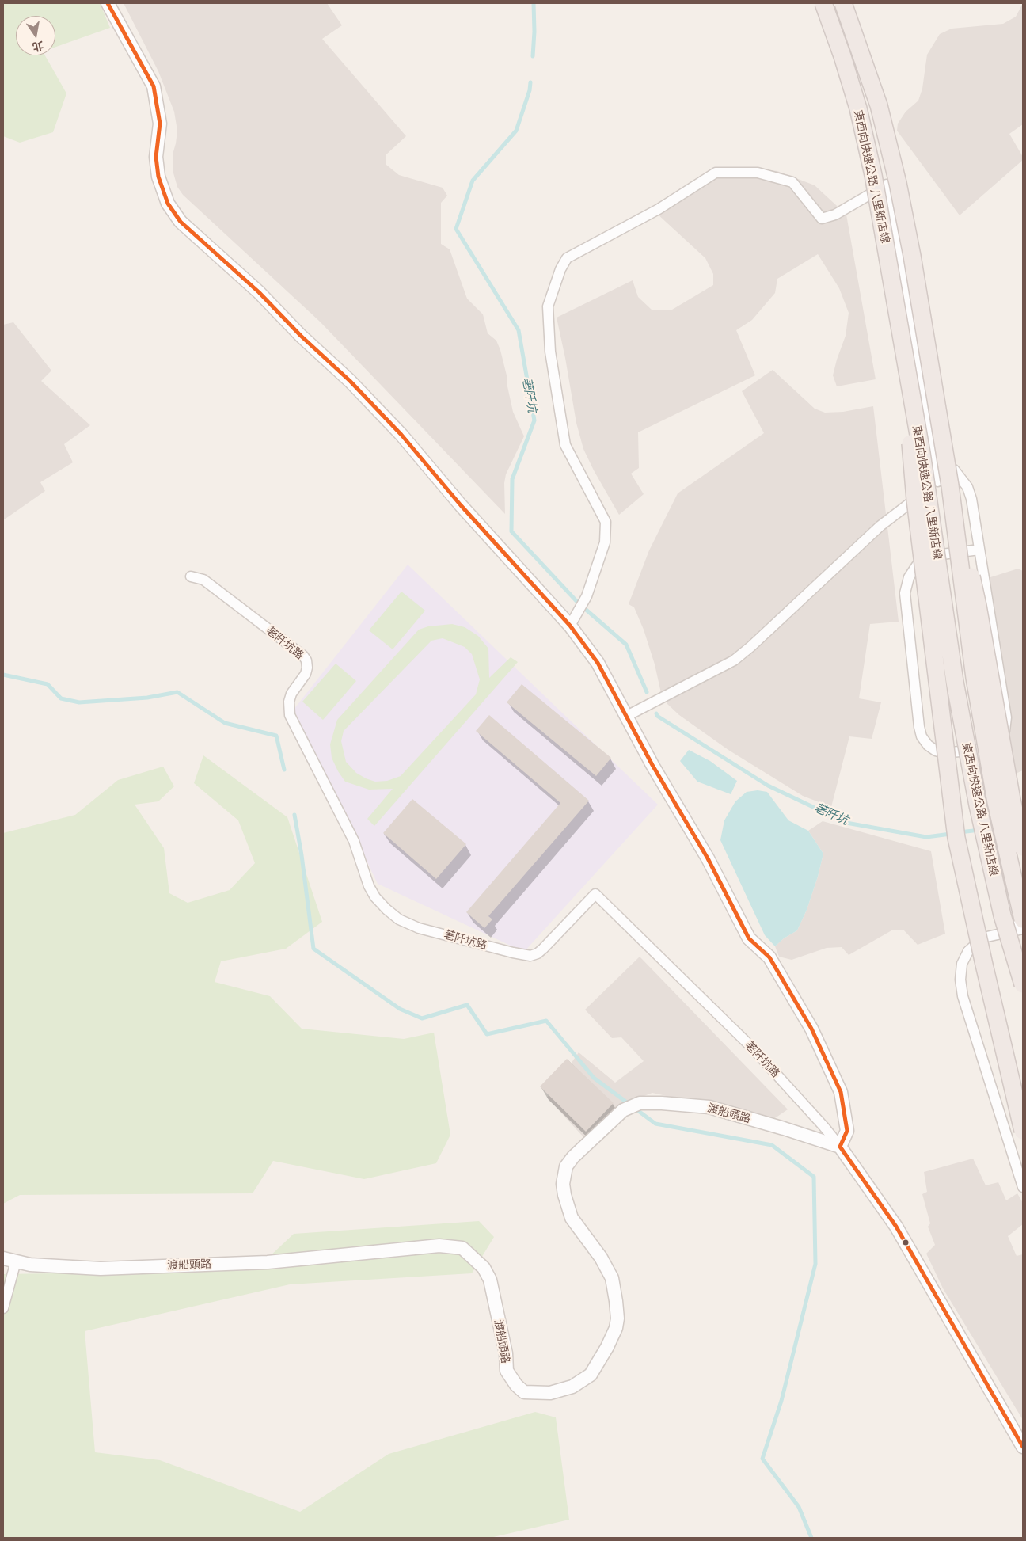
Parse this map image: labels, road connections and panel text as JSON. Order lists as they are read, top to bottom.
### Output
{
  "streets": {
    "highway": ["東西向快速公路 八里新店線"],
    "street": ["荖阡坑路", "渡船頭路"]
  },
  "crossings": [
    ["荖阡坑路", "渡船頭路"]
  ],
  "water": ["荖阡坑"],
  "north": "bottom"
}
